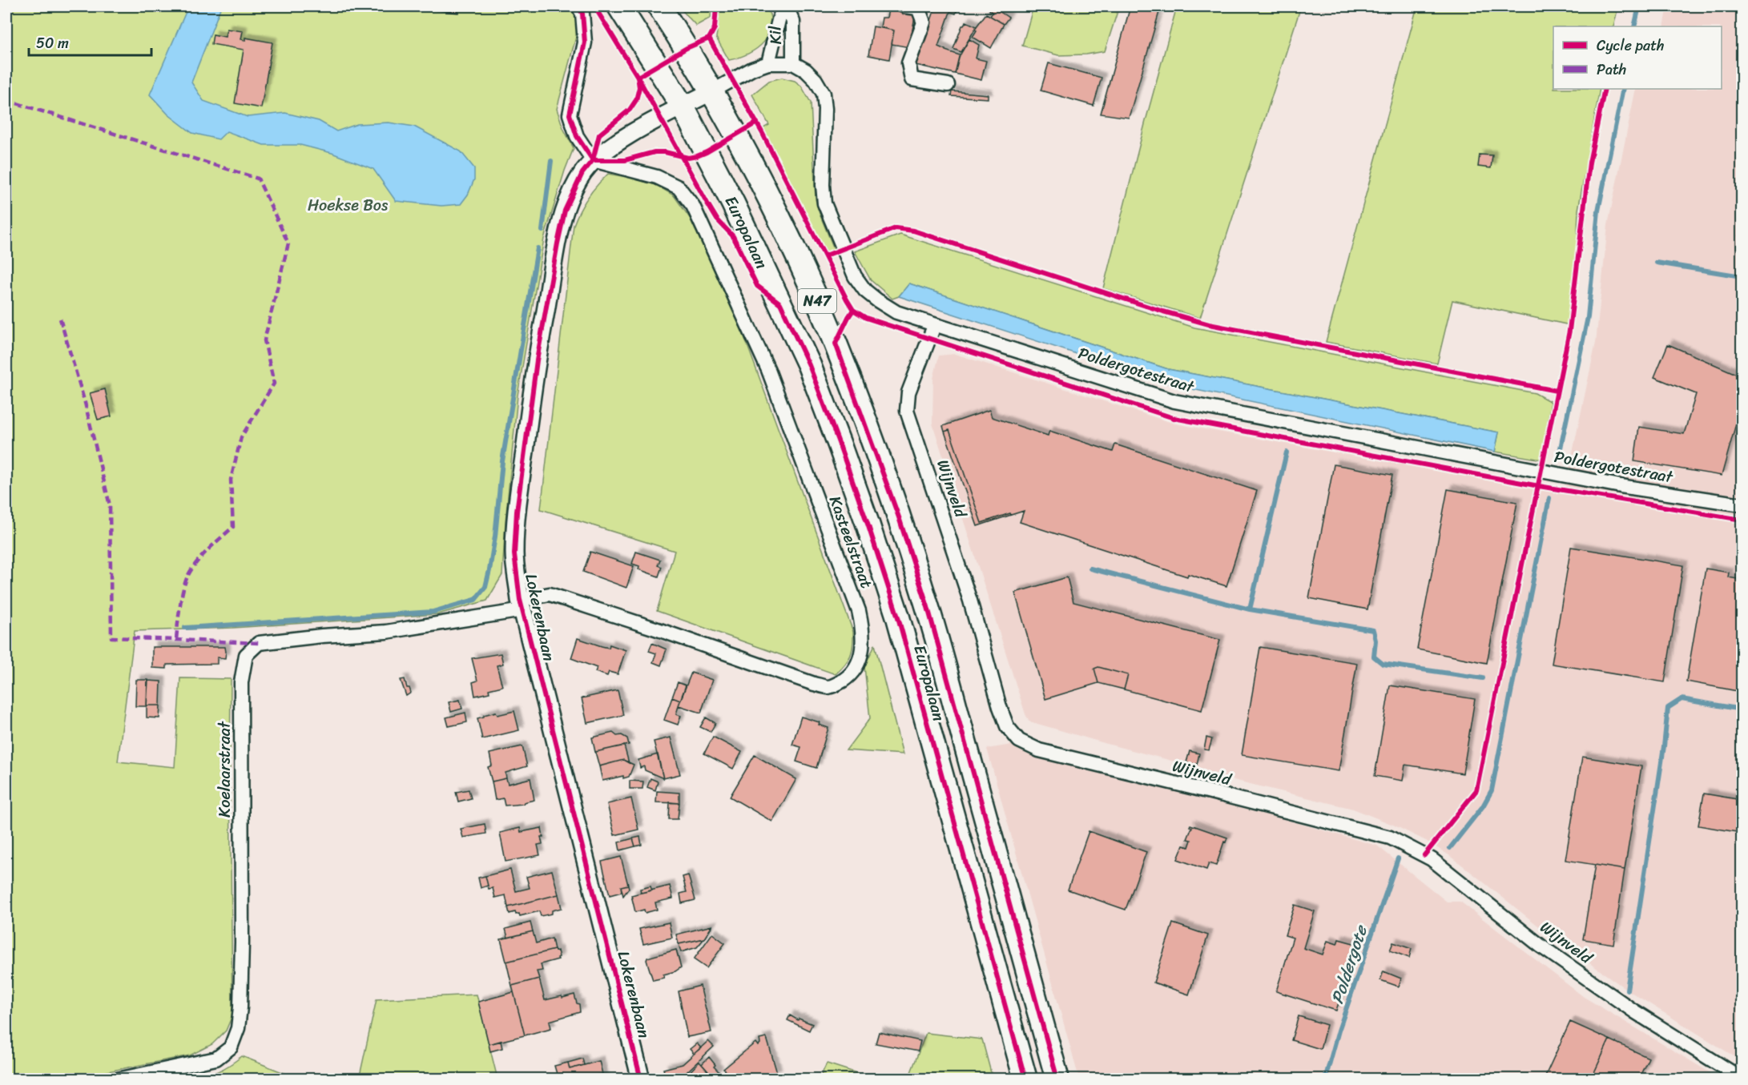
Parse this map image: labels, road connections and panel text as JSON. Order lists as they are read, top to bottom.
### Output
{
  "streets": {
    "highway": ["Europalaan", "N47"],
    "street": [
      "Kil",
      "Poldergotestraat",
      "Wijnveld",
      "Kasteelstraat",
      "Lokerenbaan",
      "Koelaarstraat"
    ]
  },
  "crossings": [
    ["Kil", "Poldergotestraat"],
    ["Europalaan", "Lokerenbaan"],
    ["Poldergotestraat", "Wijnveld"],
    ["Kasteelstraat", "Lokerenbaan"],
    ["Kasteelstraat", "Koelaarstraat"],
    ["Lokerenbaan", "Koelaarstraat"]
  ],
  "water": ["Poldergote"],
  "parks": ["Hoekse Bos"],
  "legend": ["Cycle path", "Path"],
  "scale_bar": "50 m"
}
